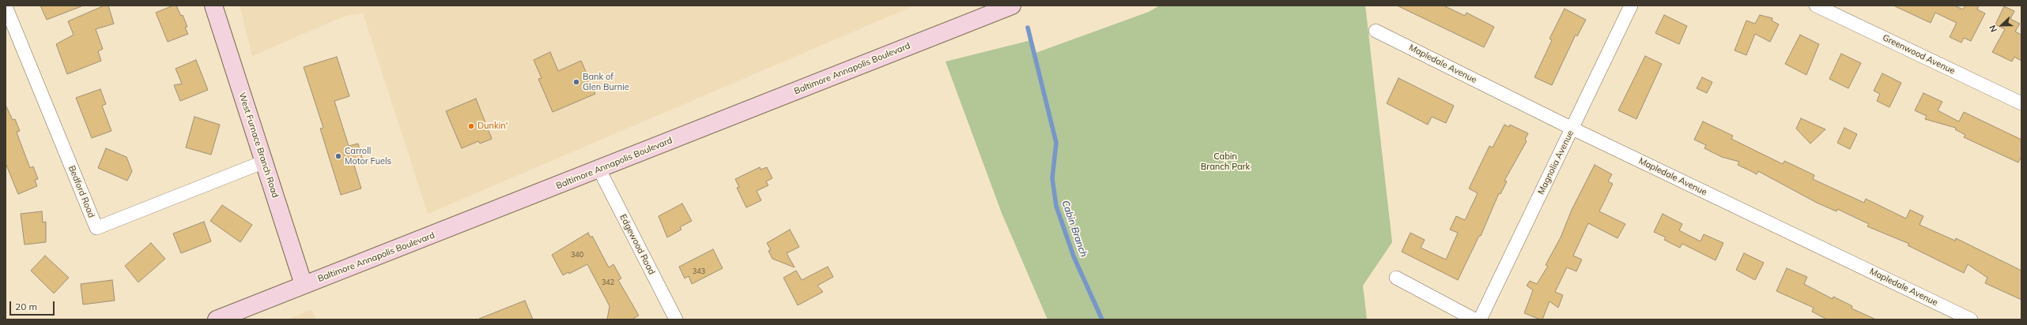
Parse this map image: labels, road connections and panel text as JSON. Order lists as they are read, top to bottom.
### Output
{
  "streets": {
    "main road": ["Baltimore Annapolis Boulevard", "West Furnace Branch Road"],
    "street": [
      "Greenwood Avenue",
      "Mapledale Avenue",
      "Magnolia Avenue",
      "Bedford Road",
      "Edgewood Road"
    ]
  },
  "crossings": [
    ["Mapledale Avenue", "Magnolia Avenue"],
    ["Baltimore Annapolis Boulevard", "West Furnace Branch Road"],
    ["Baltimore Annapolis Boulevard", "Edgewood Road"],
    ["West Furnace Branch Road", "Bedford Road"]
  ],
  "water": ["Cabin Branch"],
  "parks": ["Cabin Branch Park"],
  "places": ["Bank of Glen Burnie", "Dunkin'", "Carroll Motor Fuels"],
  "house_numbers": ["340", "343", "342"],
  "scale_bar": "20 m",
  "north": "left"
}
